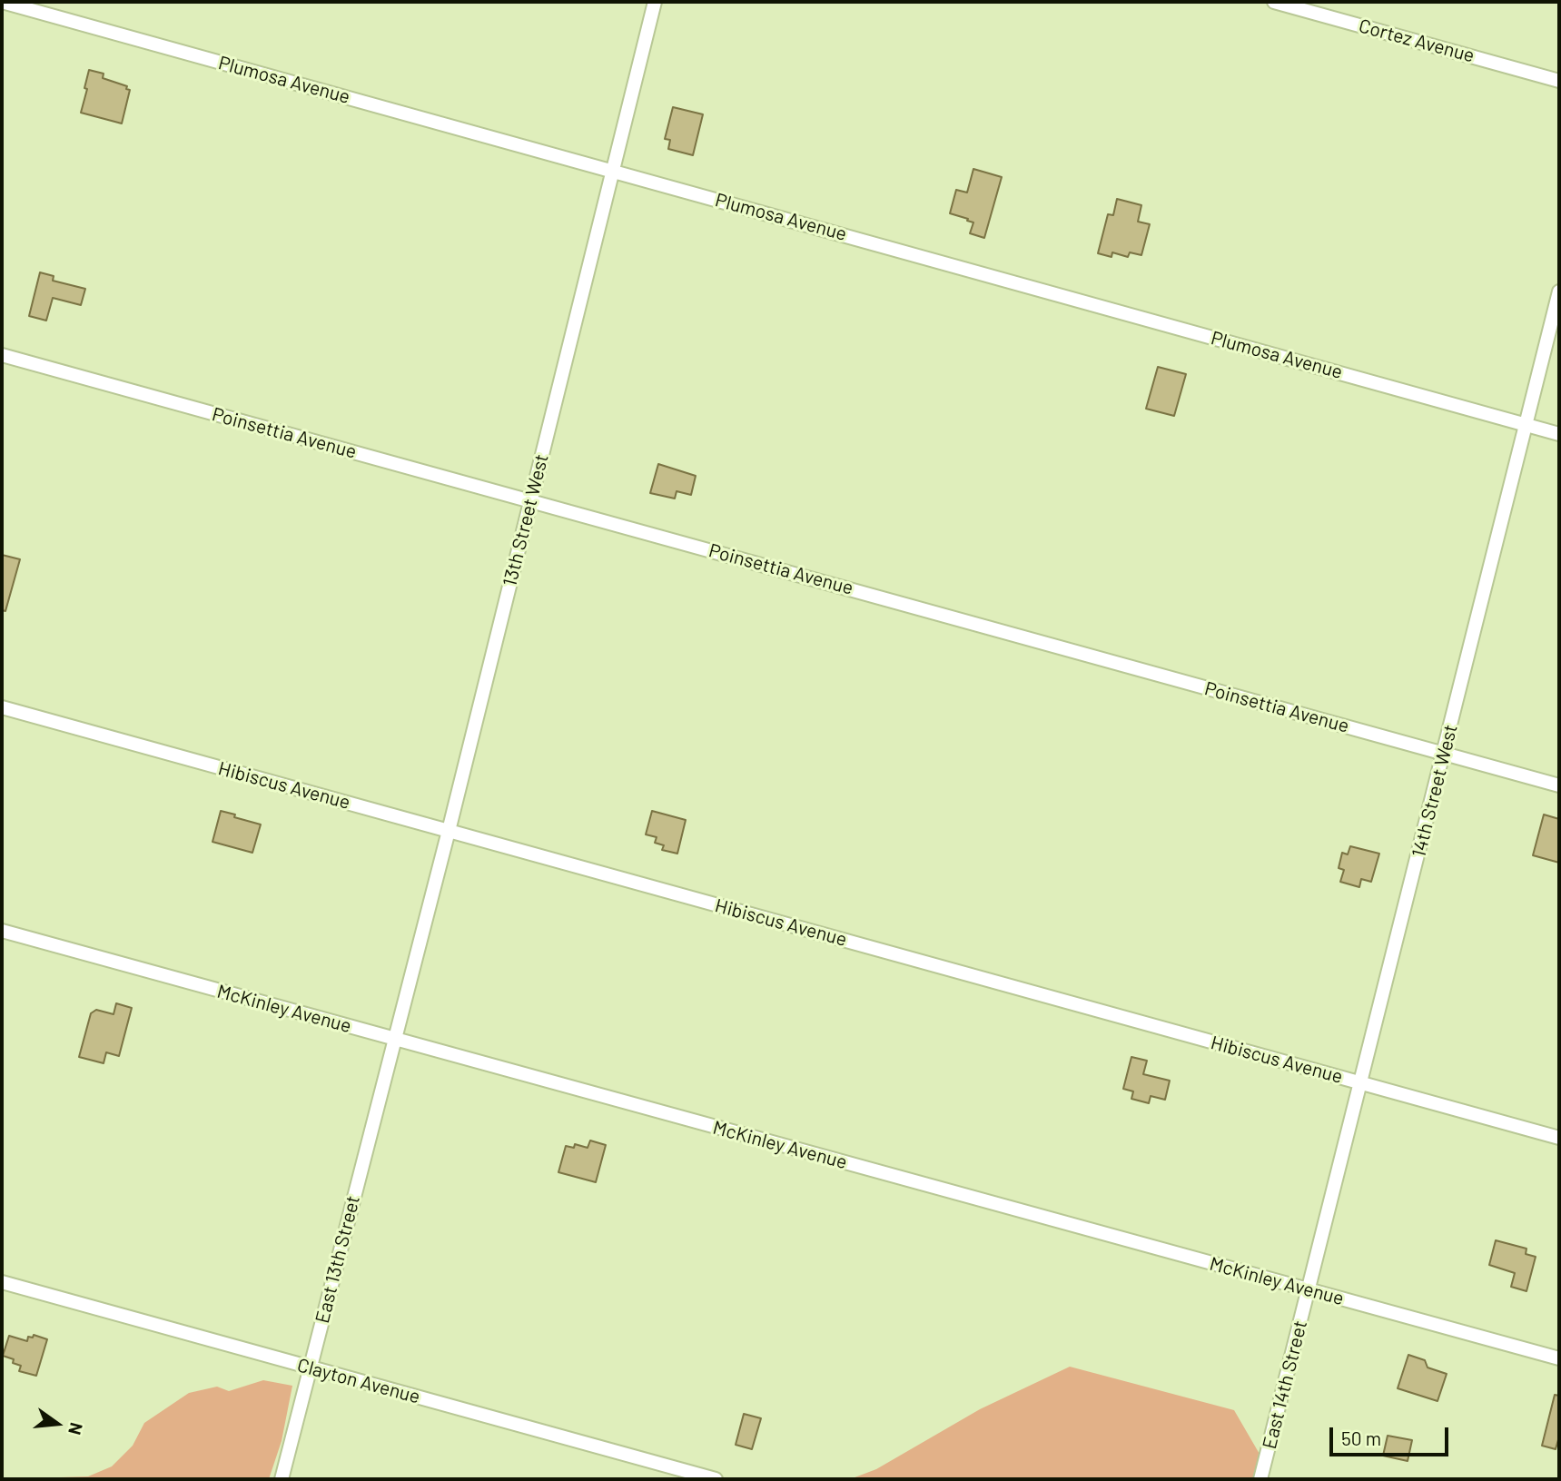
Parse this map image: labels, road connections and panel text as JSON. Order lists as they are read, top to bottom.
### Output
{
  "streets": {
    "street": [
      "Cortez Avenue",
      "Plumosa Avenue",
      "Poinsettia Avenue",
      "13th Street West",
      "Hibiscus Avenue",
      "14th Street West",
      "McKinley Avenue",
      "East 13th Street",
      "Clayton Avenue",
      "East 14th Street"
    ]
  },
  "crossings": [
    ["Plumosa Avenue", "13th Street West"],
    ["Plumosa Avenue", "14th Street West"],
    ["Poinsettia Avenue", "13th Street West"],
    ["Poinsettia Avenue", "14th Street West"],
    ["13th Street West", "Hibiscus Avenue"],
    ["13th Street West", "McKinley Avenue"],
    ["13th Street West", "East 13th Street"],
    ["Hibiscus Avenue", "14th Street West"],
    ["14th Street West", "McKinley Avenue"],
    ["14th Street West", "East 14th Street"],
    ["McKinley Avenue", "East 13th Street"],
    ["McKinley Avenue", "East 14th Street"],
    ["East 13th Street", "Clayton Avenue"]
  ],
  "scale_bar": "50 m",
  "north": "right"
}
